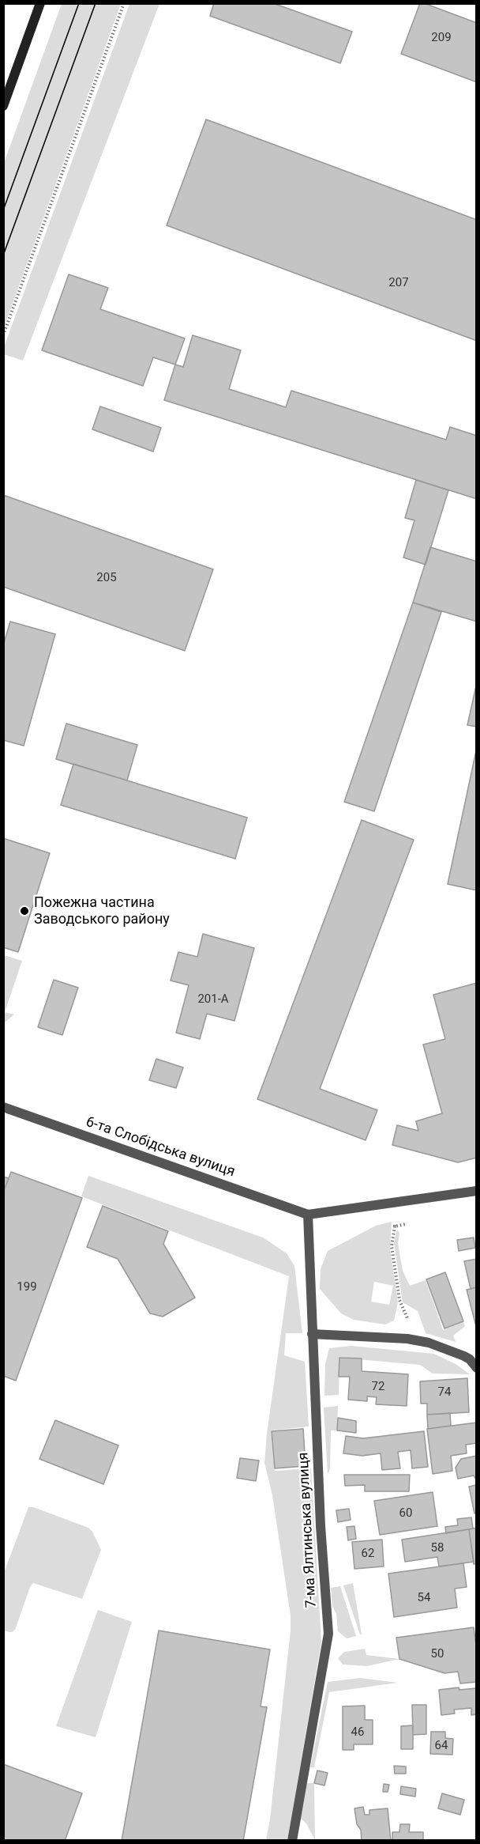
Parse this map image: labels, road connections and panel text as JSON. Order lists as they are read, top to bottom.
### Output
{
  "streets": {
    "street": ["6-та Слобідська вулиця", "7-ма Ялтинська вулиця"]
  },
  "crossings": [
    ["6-та Слобідська вулиця", "7-ма Ялтинська вулиця"]
  ],
  "places": ["Пожежна частина Заводського району"],
  "house_numbers": [
    "209",
    "207",
    "205",
    "201-А",
    "199",
    "72",
    "74",
    "60",
    "58",
    "62",
    "54",
    "50",
    "46",
    "64"
  ]
}
